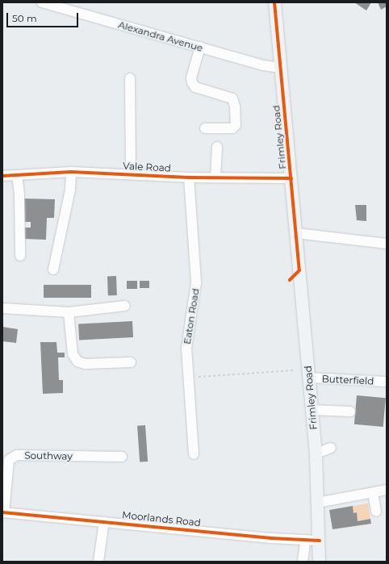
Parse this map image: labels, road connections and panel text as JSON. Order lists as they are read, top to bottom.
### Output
{
  "streets": {
    "main road": ["Frimley Road"],
    "street": [
      "Alexandra Avenue",
      "Vale Road",
      "Eaton Road",
      "Butterfield",
      "Southway",
      "Moorlands Road"
    ]
  },
  "crossings": [
    ["Alexandra Avenue", "Frimley Road"],
    ["Frimley Road", "Vale Road"],
    ["Frimley Road", "Butterfield"],
    ["Frimley Road", "Moorlands Road"],
    ["Vale Road", "Eaton Road"],
    ["Southway", "Moorlands Road"]
  ],
  "scale_bar": "50 m"
}
